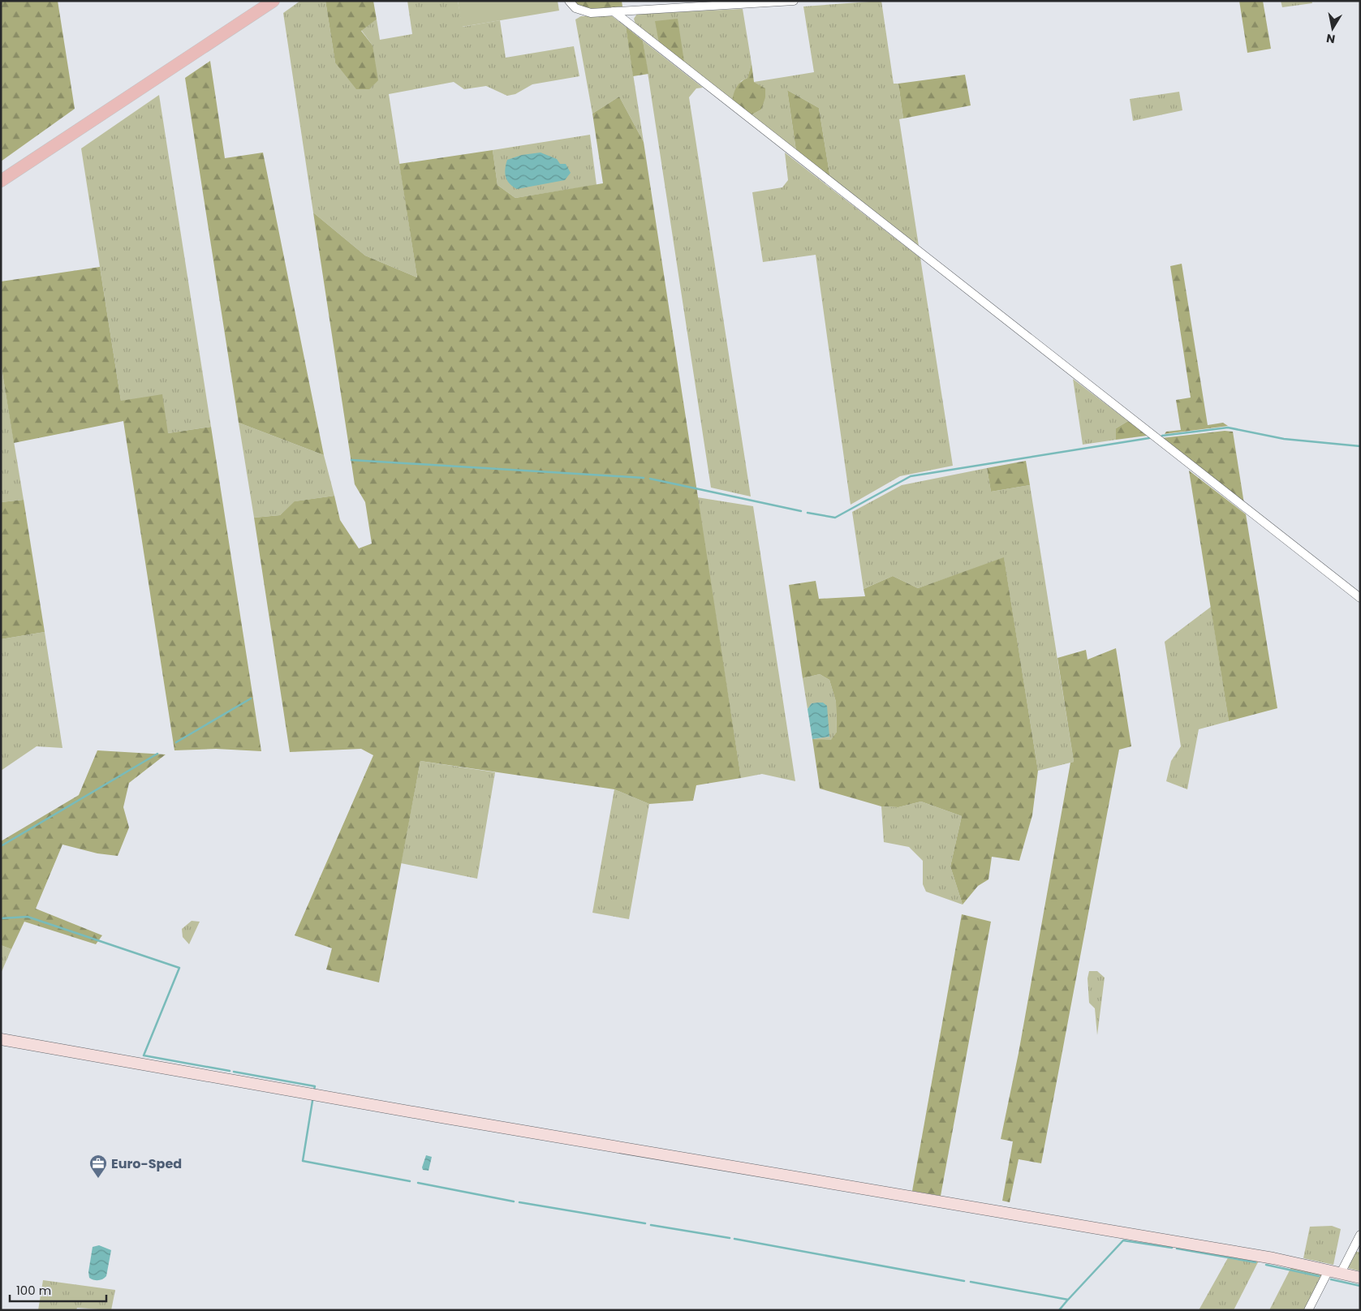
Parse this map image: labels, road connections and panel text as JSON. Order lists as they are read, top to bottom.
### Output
{
  "places": {
    "office": ["Euro-Sped"]
  },
  "scale_bar": "100 m",
  "north": "bottom"
}
